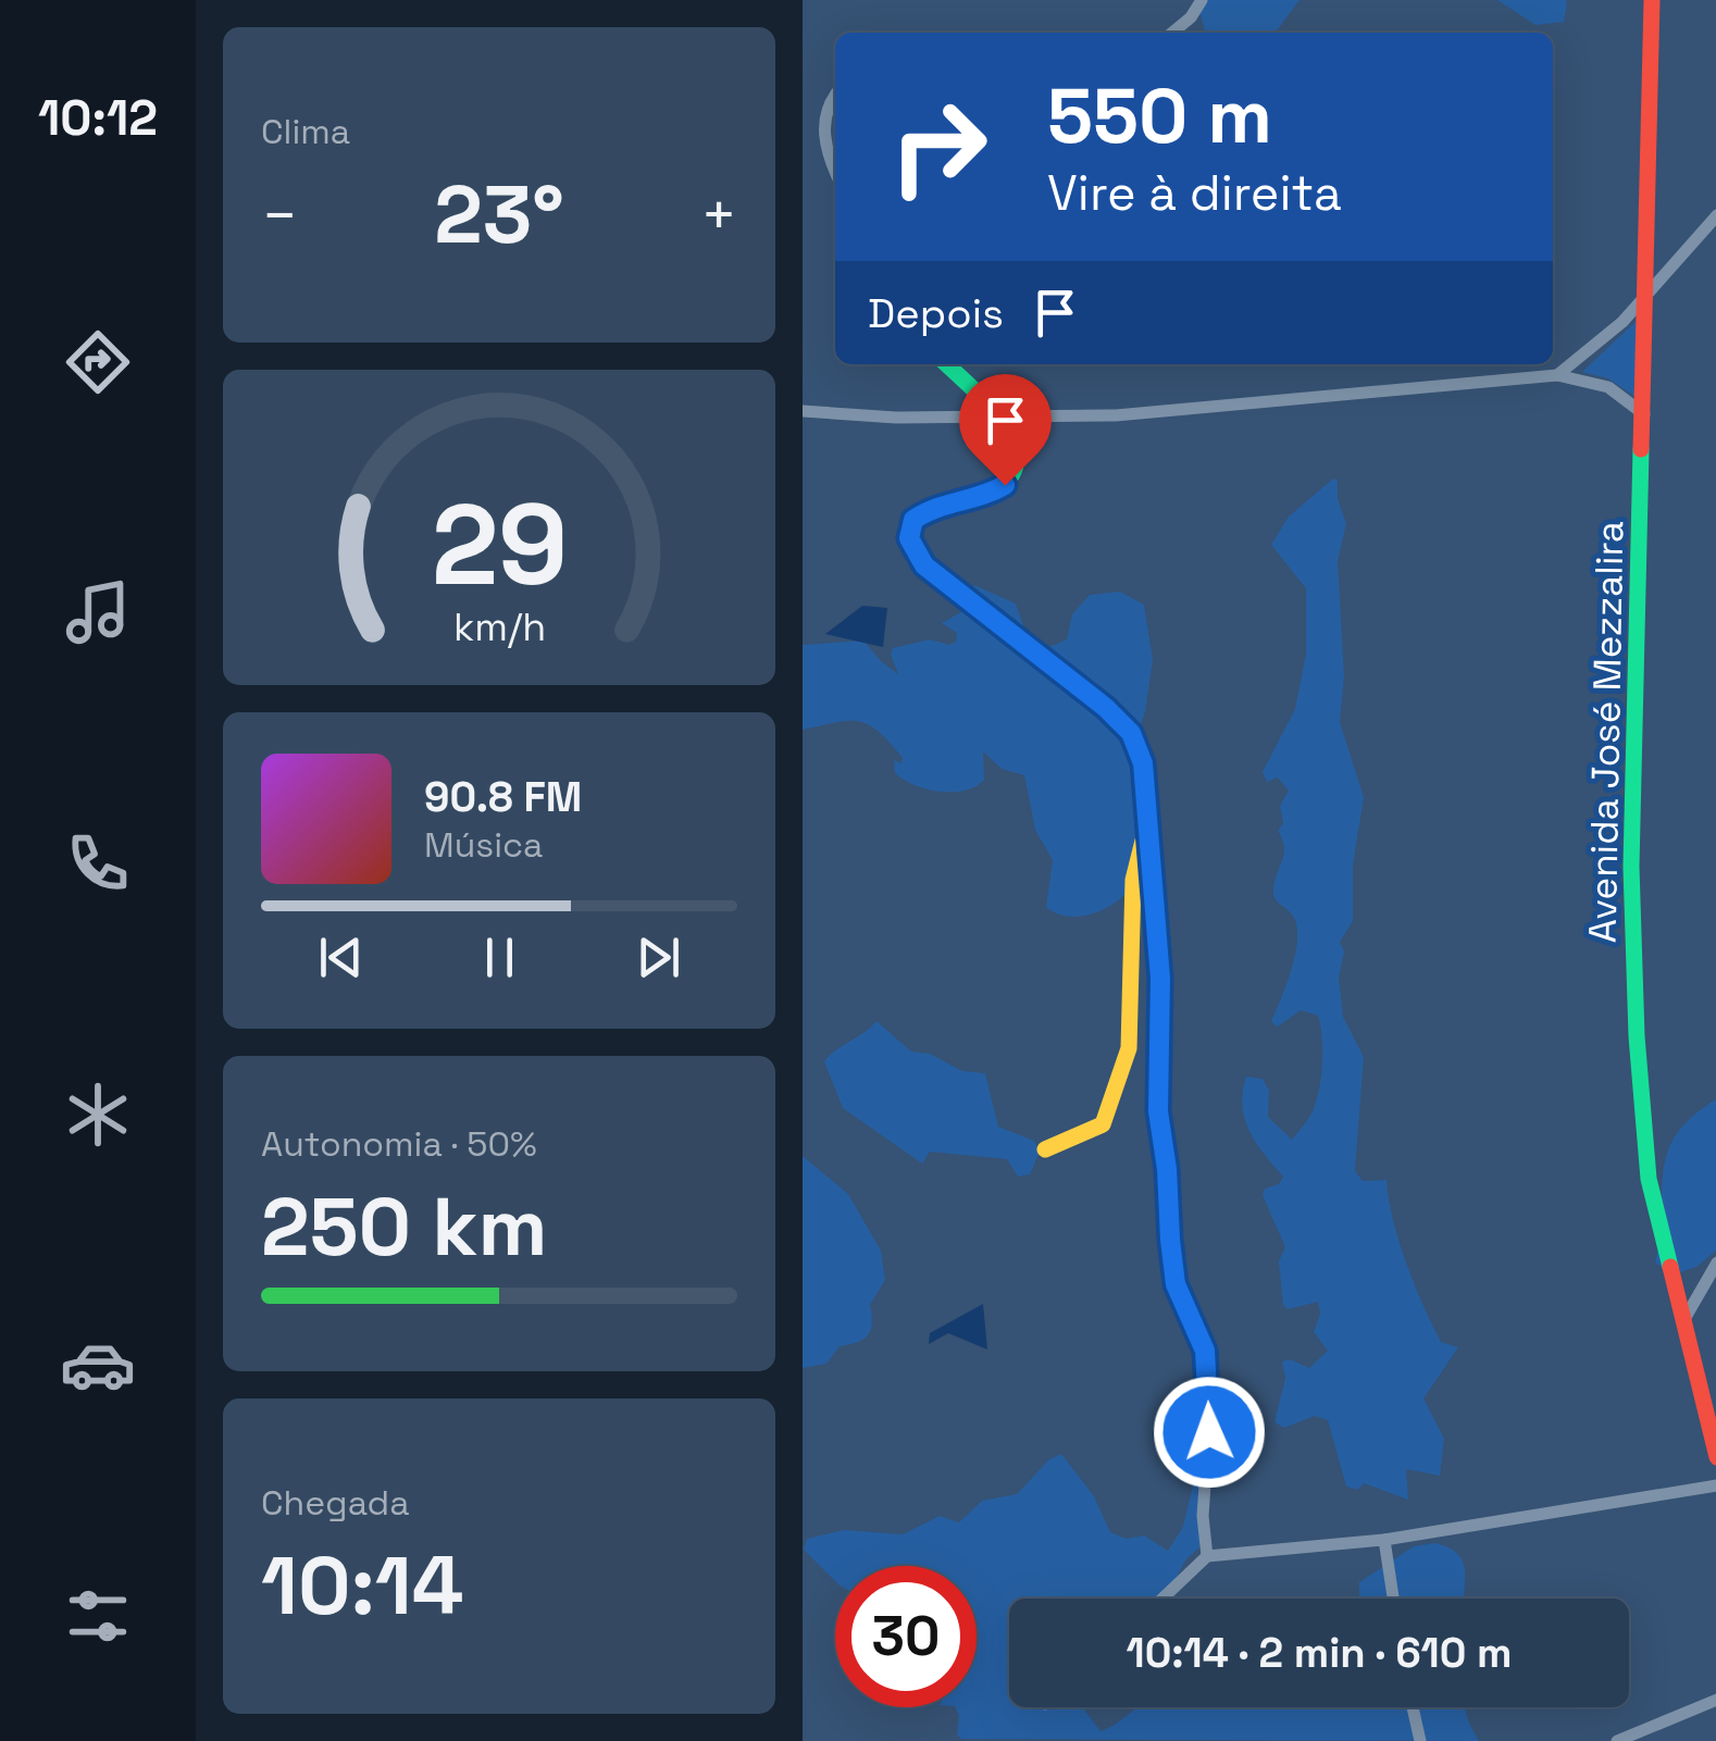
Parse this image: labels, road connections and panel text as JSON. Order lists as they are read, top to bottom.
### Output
{
  "streets": {
    "main road": ["Avenida José Mezzalira"]
  },
  "page": {
    "tabs": "10:12",
    "tile": [
      "Clima",
      ["Autonomia · 50%", "250 km"],
      ["Chegada", "10:14"]
    ],
    "turn": ["550 m", "Vire à direita"],
    "heat": ["−", "23°", "+"],
    "then": "Depois",
    "song": ["90.8 FM", "Música"],
    "limit": "30",
    "trip": "10:14 · 2 min · 610 m",
    "gauge": ["29", "km/h"]
  }
}
